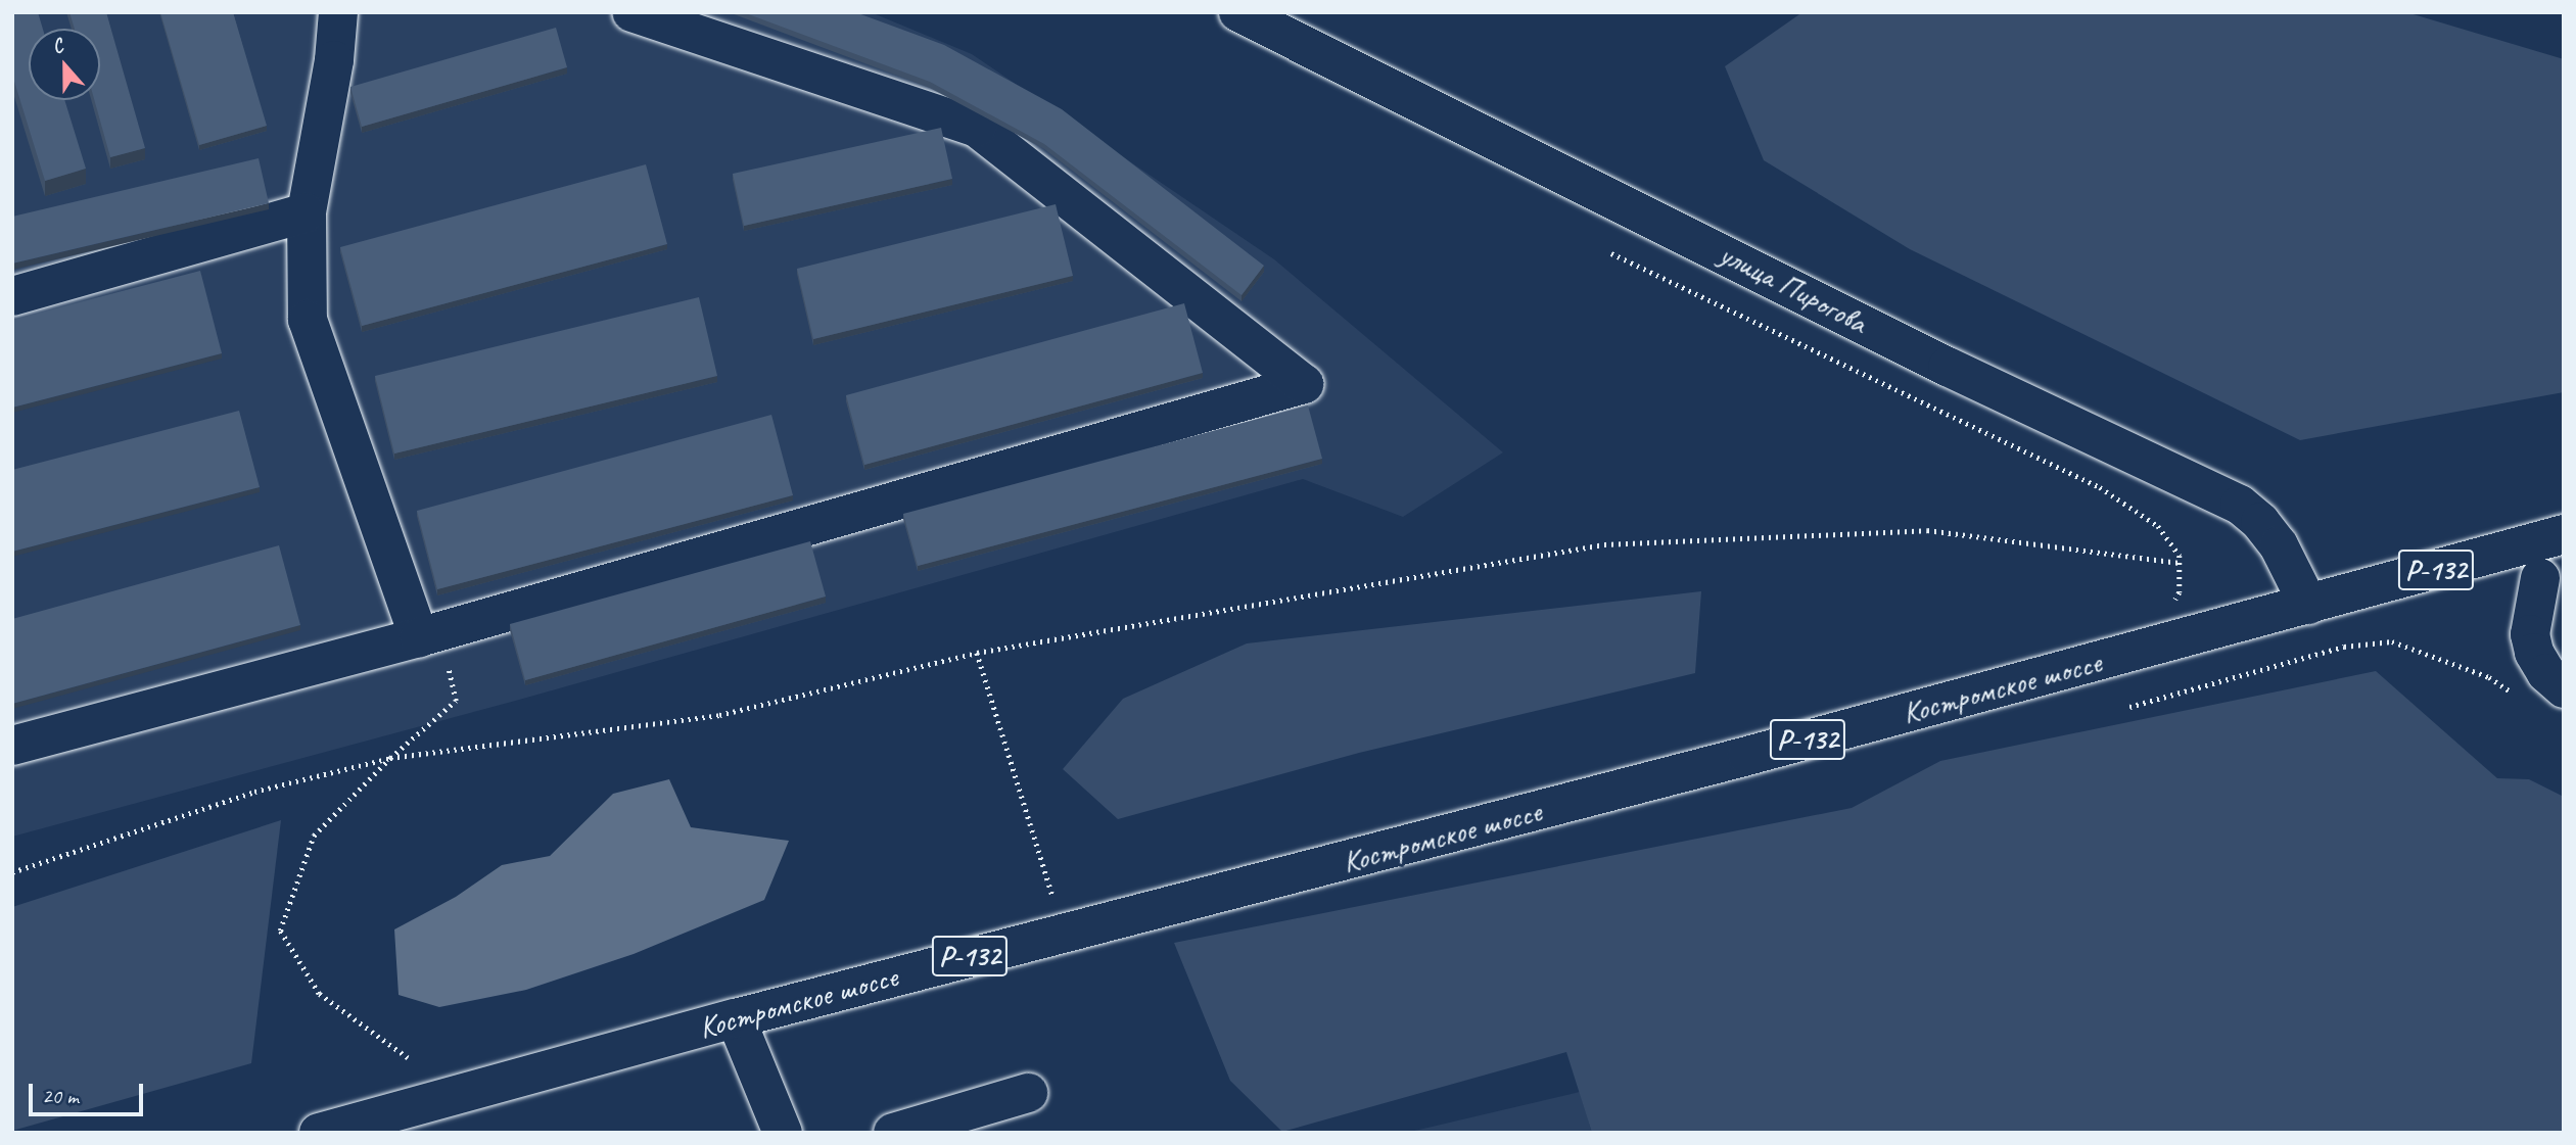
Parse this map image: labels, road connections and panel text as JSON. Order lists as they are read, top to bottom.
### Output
{
  "streets": {
    "main road": ["улица Пирогова", "Р-132", "Костромское шоссе"]
  },
  "crossings": [
    ["улица Пирогова", "Костромское шоссе"]
  ],
  "scale_bar": "20 m",
  "north": "top"
}
